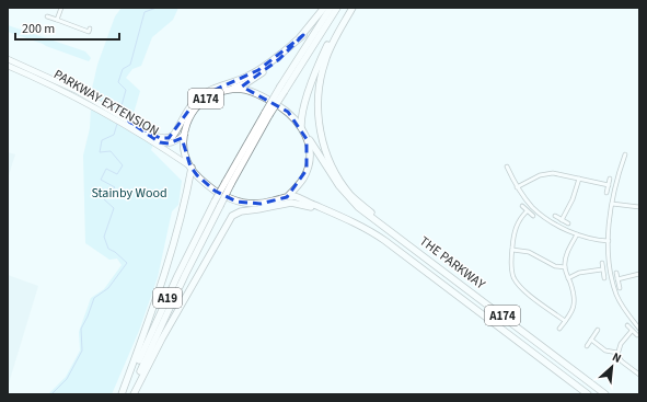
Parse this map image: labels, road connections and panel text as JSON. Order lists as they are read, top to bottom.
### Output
{
  "streets": {
    "highway": ["A174", "THE PARKWAY", "A19"],
    "main road": ["PARKWAY EXTENSION"]
  },
  "crossings": [
    ["A174", "PARKWAY EXTENSION"],
    ["A174", "THE PARKWAY"],
    ["PARKWAY EXTENSION", "THE PARKWAY"]
  ],
  "parks": ["Stainby Wood"],
  "scale_bar": "200 m",
  "north": "top right"
}
